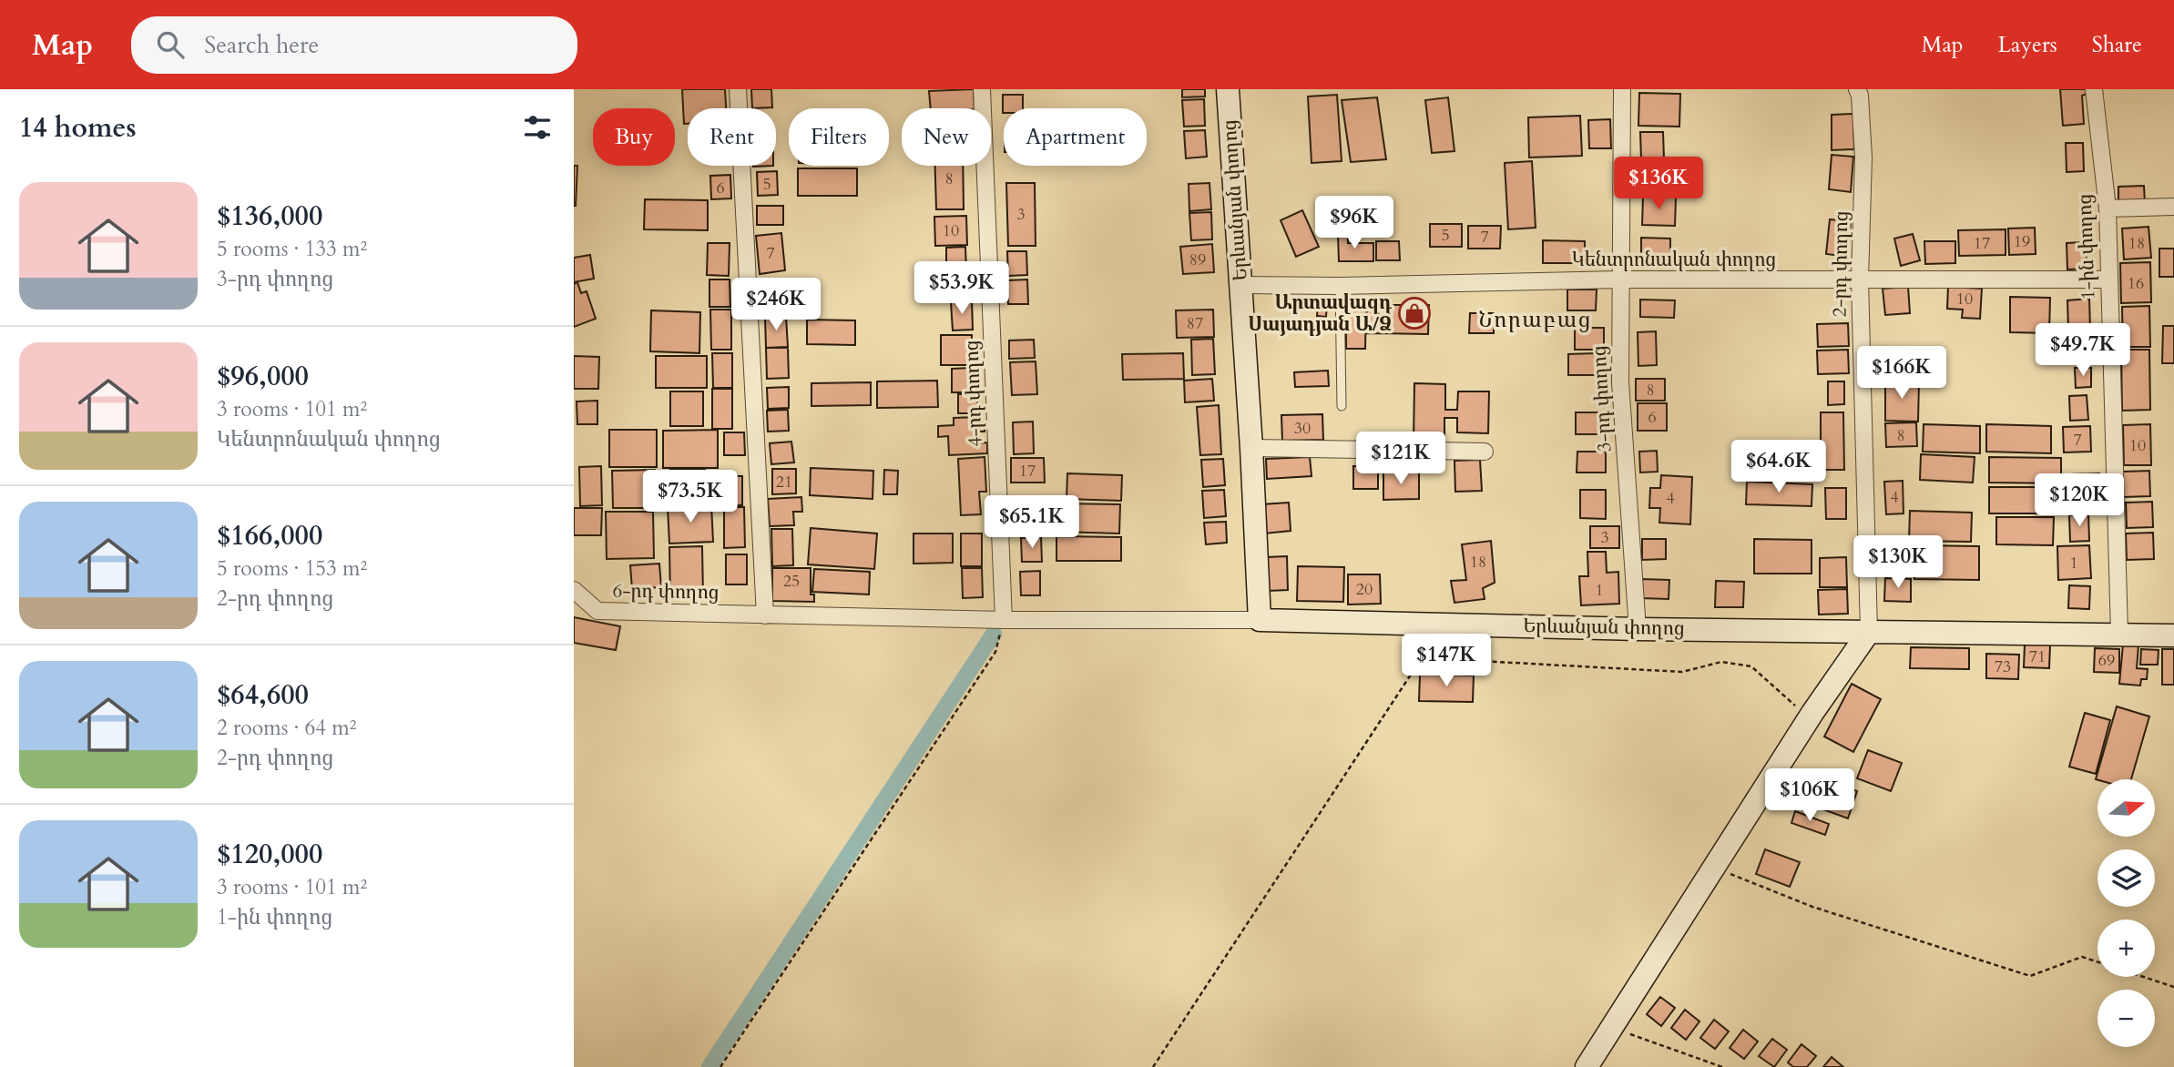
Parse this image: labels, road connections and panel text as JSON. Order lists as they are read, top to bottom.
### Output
{
  "streets": {
    "main road": ["Երևանյան փողոց"],
    "street": [
      "1-ին փողոց",
      "Կենտրոնական փողոց",
      "2-րդ փողոց",
      "4-րդ փողոց",
      "3-րդ փողոց",
      "6-րդ փողոց"
    ]
  },
  "crossings": [
    ["Երևանյան փողոց", "1-ին փողոց"],
    ["Երևանյան փողոց", "Կենտրոնական փողոց"],
    ["Երևանյան փողոց", "2-րդ փողոց"],
    ["Երևանյան փողոց", "3-րդ փողոց"],
    ["Երևանյան փողոց", "6-րդ փողոց"],
    ["1-ին փողոց", "Կենտրոնական փողոց"],
    ["Կենտրոնական փողոց", "2-րդ փողոց"],
    ["Կենտրոնական փողոց", "3-րդ փողոց"],
    ["4-րդ փողոց", "6-րդ փողոց"]
  ],
  "districts": ["Նորաբաց"],
  "places": {
    "shop": ["Արտավազդ Սայադյան Ա/Ձ"]
  },
  "house_numbers": [
    "8",
    "5",
    "6",
    "3",
    "10",
    "5",
    "7",
    "19",
    "17",
    "18",
    "7",
    "89",
    "16",
    "10",
    "87",
    "8",
    "6",
    "30",
    "8",
    "7",
    "10",
    "17",
    "21",
    "4",
    "4",
    "3",
    "18",
    "1",
    "25",
    "20",
    "1",
    "71",
    "69",
    "73"
  ],
  "north": "right",
  "page": {
    "header": "Map",
    "search": "Search here",
    "nav": ["Map", "Layers", "Share"],
    "heading": "14 homes",
    "chip": [
      "Buy",
      "Rent",
      "Filters",
      "New",
      "Apartment"
    ],
    "price": [
      "$136K",
      "$96K",
      "$53.9K",
      "$246K",
      "$49.7K",
      "$166K",
      "$121K",
      "$64.6K",
      "$73.5K",
      "$120K",
      "$65.1K",
      "$130K",
      "$147K",
      "$106K"
    ],
    "list": [
      {
        "name": "$136,000",
        "note": "5 rooms · 133 m² · 3-րդ փողոց"
      },
      {
        "name": "$96,000",
        "note": "3 rooms · 101 m² · Կենտրոնական փողոց"
      },
      {
        "name": "$166,000",
        "note": "5 rooms · 153 m² · 2-րդ փողոց"
      },
      {
        "name": "$64,600",
        "note": "2 rooms · 64 m² · 2-րդ փողոց"
      },
      {
        "name": "$120,000",
        "note": "3 rooms · 101 m² · 1-ին փողոց"
      }
    ],
    "map_buttons": ["+", "−"]
  }
}
